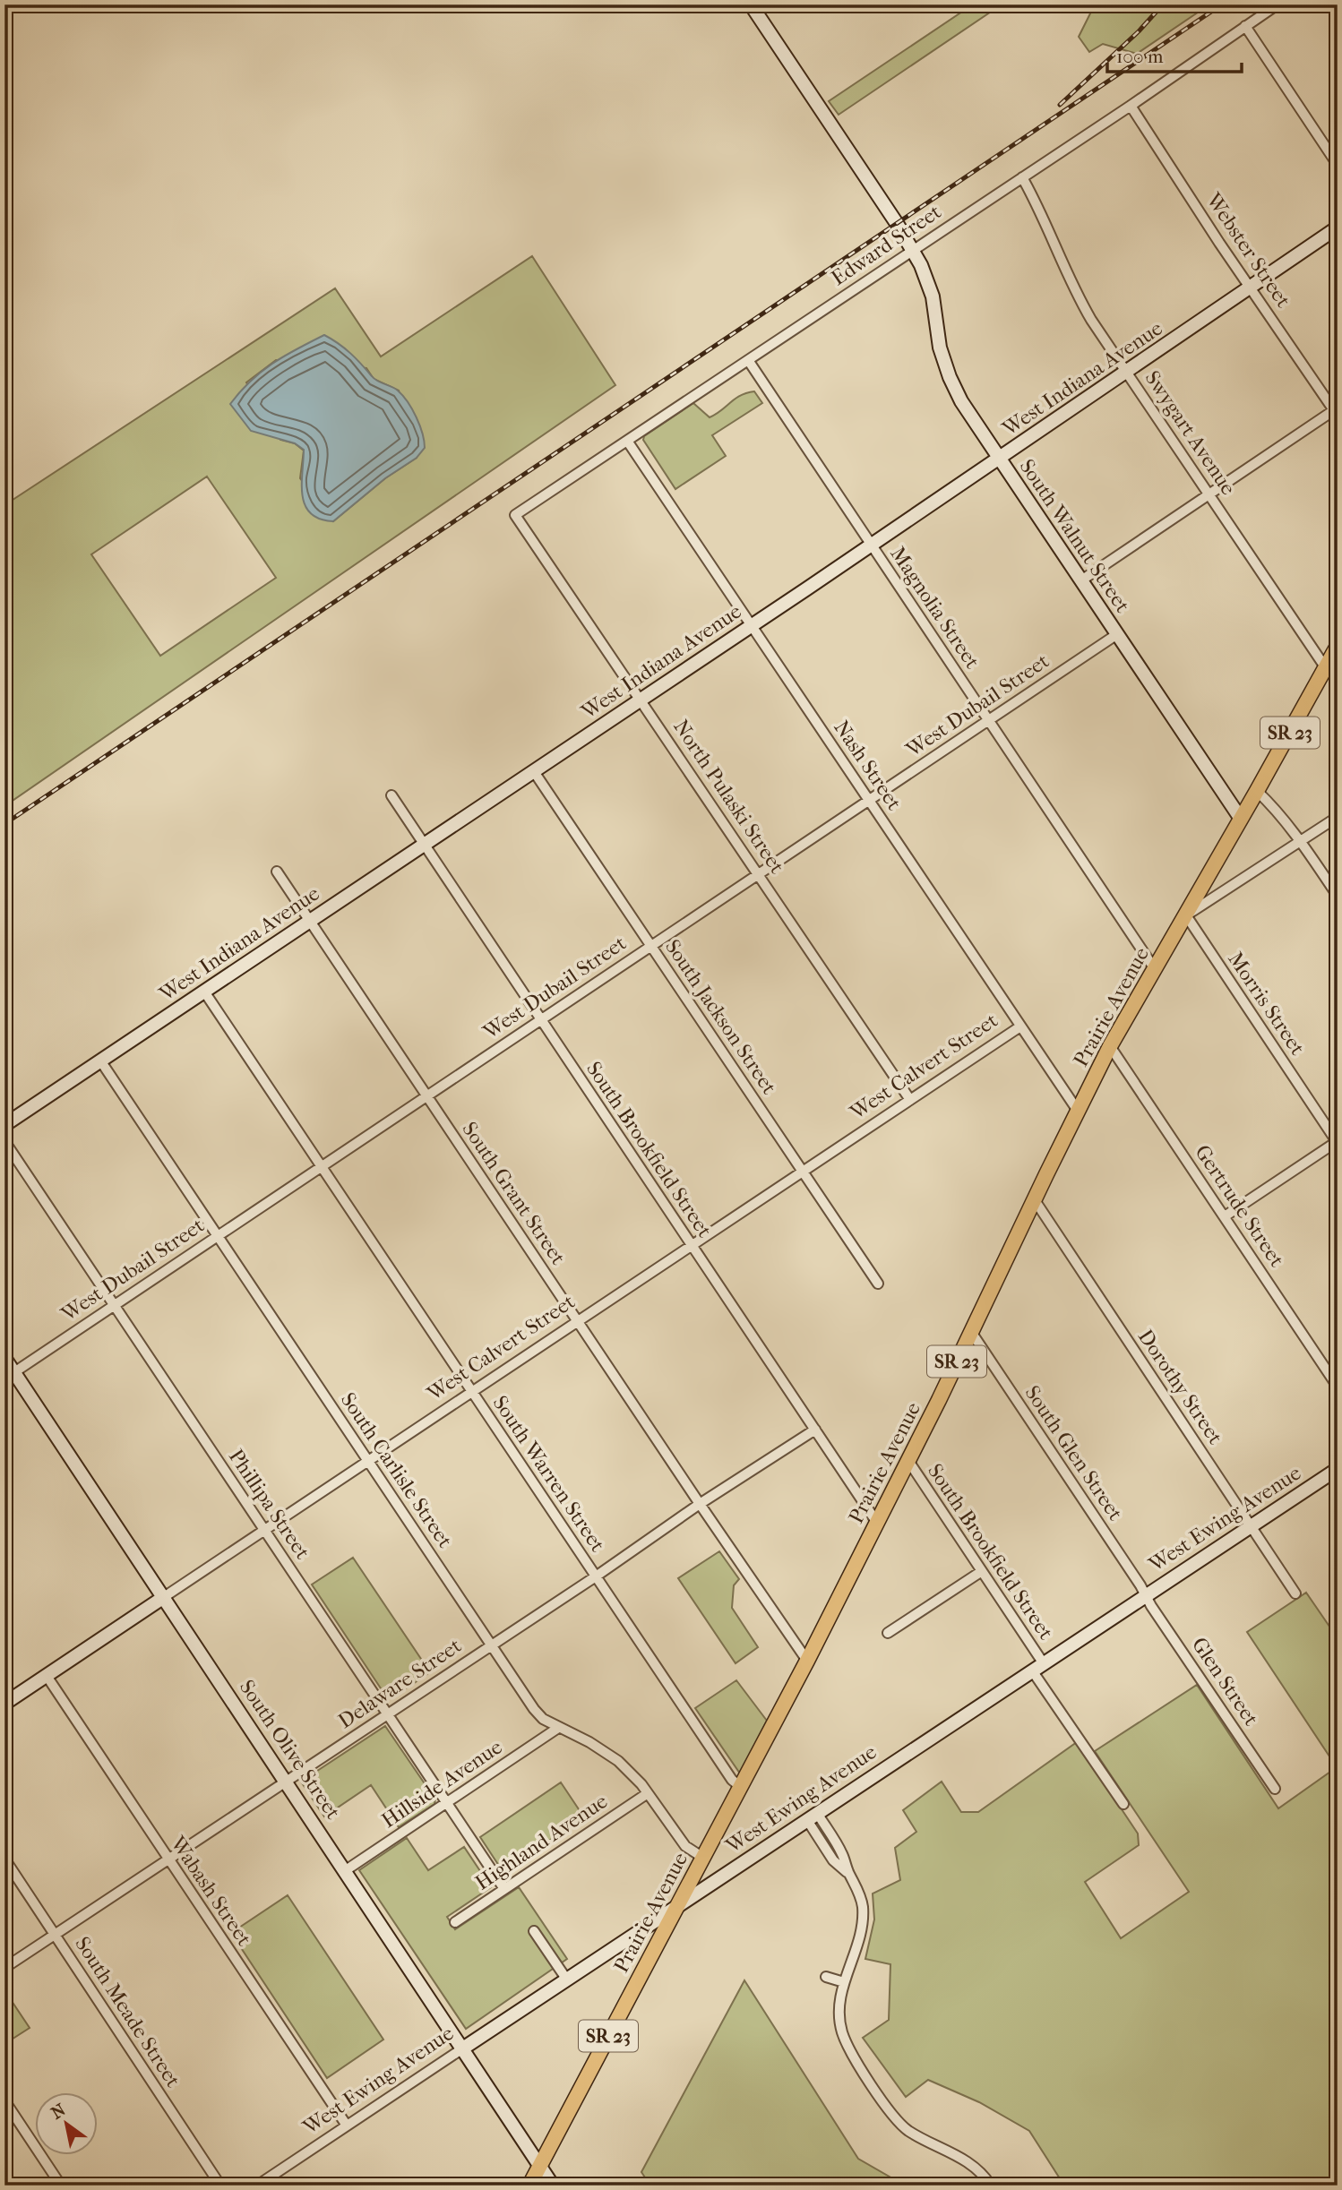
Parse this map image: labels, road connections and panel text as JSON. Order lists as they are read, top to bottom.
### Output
{
  "streets": {
    "main road": ["SR 23", "Prairie Avenue"],
    "street": [
      "Edward Street",
      "Webster Street",
      "West Indiana Avenue",
      "Swygart Avenue",
      "South Walnut Street",
      "Magnolia Street",
      "West Dubail Street",
      "Nash Street",
      "North Pulaski Street",
      "Morris Street",
      "South Jackson Street",
      "West Calvert Street",
      "South Brookfield Street",
      "South Grant Street",
      "Gertrude Street",
      "Dorothy Street",
      "South Glen Street",
      "South Carlisle Street",
      "South Warren Street",
      "Phillipa Street",
      "West Ewing Avenue",
      "Glen Street",
      "Delaware Street",
      "South Olive Street",
      "Hillside Avenue",
      "Highland Avenue",
      "Wabash Street",
      "South Meade Street"
    ]
  },
  "crossings": [
    ["Edward Street", "Webster Street"],
    ["Edward Street", "Swygart Avenue"],
    ["Edward Street", "South Walnut Street"],
    ["Edward Street", "Magnolia Street"],
    ["Edward Street", "Nash Street"],
    ["Edward Street", "North Pulaski Street"],
    ["Webster Street", "West Indiana Avenue"],
    ["West Indiana Avenue", "Swygart Avenue"],
    ["West Indiana Avenue", "South Walnut Street"],
    ["West Indiana Avenue", "Magnolia Street"],
    ["West Indiana Avenue", "Nash Street"],
    ["West Indiana Avenue", "North Pulaski Street"],
    ["West Indiana Avenue", "South Jackson Street"],
    ["West Indiana Avenue", "South Brookfield Street"],
    ["West Indiana Avenue", "South Grant Street"],
    ["West Indiana Avenue", "South Carlisle Street"],
    ["West Indiana Avenue", "South Warren Street"],
    ["Swygart Avenue", "Prairie Avenue"],
    ["South Walnut Street", "West Dubail Street"],
    ["South Walnut Street", "Prairie Avenue"],
    ["Magnolia Street", "West Dubail Street"],
    ["Magnolia Street", "Prairie Avenue"],
    ["West Dubail Street", "Nash Street"],
    ["West Dubail Street", "North Pulaski Street"],
    ["West Dubail Street", "South Jackson Street"],
    ["West Dubail Street", "South Brookfield Street"],
    ["West Dubail Street", "South Grant Street"],
    ["West Dubail Street", "South Carlisle Street"],
    ["West Dubail Street", "South Warren Street"],
    ["West Dubail Street", "Phillipa Street"],
    ["West Dubail Street", "South Olive Street"],
    ["SR 23", "Prairie Avenue"],
    ["SR 23", "South Olive Street"],
    ["Nash Street", "Prairie Avenue"],
    ["Nash Street", "West Calvert Street"],
    ["North Pulaski Street", "West Calvert Street"],
    ["Morris Street", "Prairie Avenue"],
    ["Prairie Avenue", "South Brookfield Street"],
    ["Prairie Avenue", "South Grant Street"],
    ["Prairie Avenue", "Gertrude Street"],
    ["Prairie Avenue", "Dorothy Street"],
    ["Prairie Avenue", "South Glen Street"],
    ["Prairie Avenue", "South Carlisle Street"],
    ["Prairie Avenue", "South Warren Street"],
    ["Prairie Avenue", "West Ewing Avenue"],
    ["Prairie Avenue", "South Olive Street"],
    ["South Jackson Street", "West Calvert Street"],
    ["West Calvert Street", "South Brookfield Street"],
    ["West Calvert Street", "South Grant Street"],
    ["West Calvert Street", "South Carlisle Street"],
    ["West Calvert Street", "South Warren Street"],
    ["West Calvert Street", "Phillipa Street"],
    ["West Calvert Street", "South Olive Street"],
    ["West Calvert Street", "Wabash Street"],
    ["South Brookfield Street", "West Ewing Avenue"],
    ["South Brookfield Street", "Delaware Street"],
    ["South Grant Street", "Delaware Street"],
    ["Dorothy Street", "West Ewing Avenue"],
    ["South Glen Street", "West Ewing Avenue"],
    ["South Glen Street", "Glen Street"],
    ["South Carlisle Street", "Delaware Street"],
    ["South Carlisle Street", "Hillside Avenue"],
    ["South Carlisle Street", "Highland Avenue"],
    ["South Warren Street", "Delaware Street"],
    ["Phillipa Street", "Delaware Street"],
    ["Phillipa Street", "Hillside Avenue"],
    ["Phillipa Street", "Highland Avenue"],
    ["West Ewing Avenue", "Glen Street"],
    ["West Ewing Avenue", "South Olive Street"],
    ["West Ewing Avenue", "Wabash Street"],
    ["Delaware Street", "South Olive Street"],
    ["Delaware Street", "Wabash Street"],
    ["Delaware Street", "South Meade Street"],
    ["South Olive Street", "Hillside Avenue"]
  ],
  "scale_bar": "100 m",
  "north": "top left"
}
